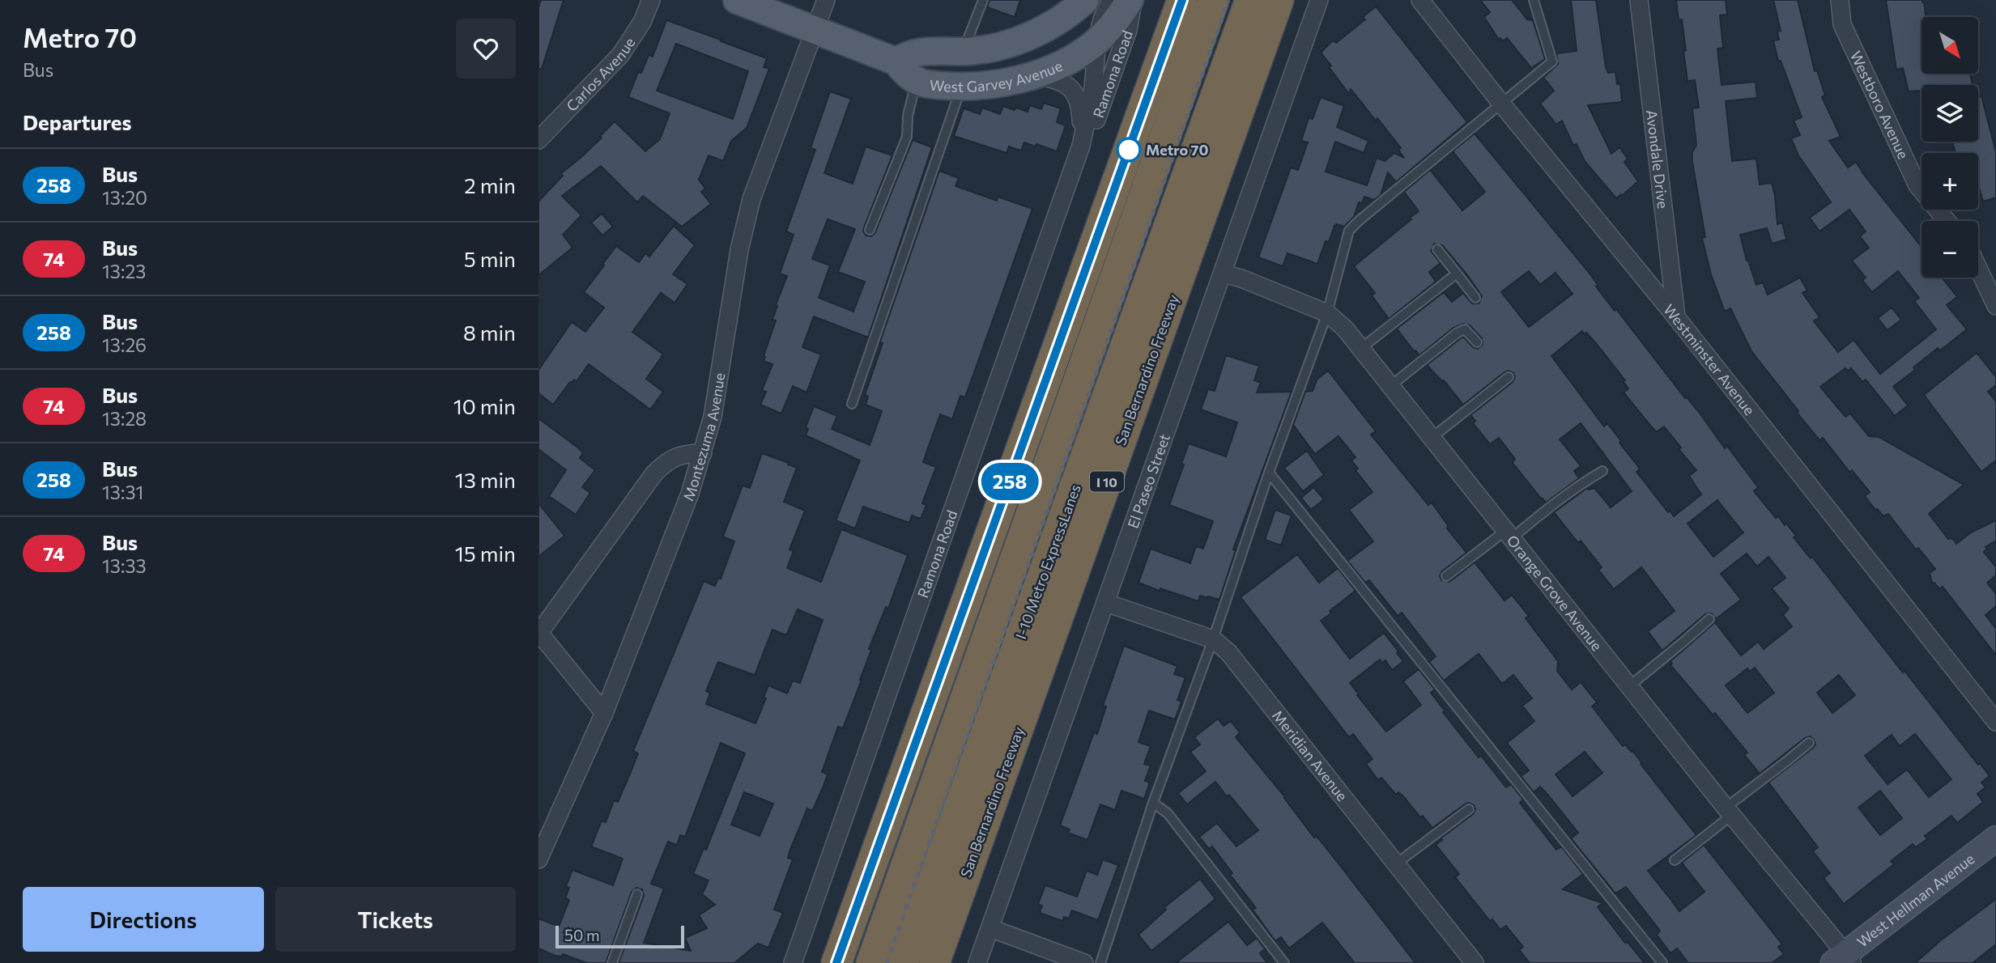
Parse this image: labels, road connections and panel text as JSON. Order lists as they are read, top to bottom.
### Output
{
  "streets": {
    "highway": ["San Bernardino Freeway", "I 10", "I-10 Metro ExpressLanes"],
    "main road": ["West Garvey Avenue"],
    "street": [
      "Carlos Avenue",
      "Ramona Road",
      "Westboro Avenue",
      "Avondale Drive",
      "Westminster Avenue",
      "Montezuma Avenue",
      "El Paseo Street",
      "Orange Grove Avenue",
      "Meridian Avenue",
      "West Hellman Avenue"
    ]
  },
  "crossings": [
    ["West Garvey Avenue", "Ramona Road"],
    ["West Garvey Avenue", "Montezuma Avenue"],
    ["Avondale Drive", "Westminster Avenue"],
    ["El Paseo Street", "Orange Grove Avenue"],
    ["El Paseo Street", "Meridian Avenue"],
    ["Orange Grove Avenue", "West Hellman Avenue"]
  ],
  "places": ["Metro 70"],
  "lines": ["bus line 258"],
  "scale_bar": "50 m",
  "north": "bottom right",
  "page": {
    "heading": [
      ["Metro 70", "Bus"],
      "Departures"
    ],
    "on_map": "258",
    "map_buttons": ["+", "−"],
    "list": [
      {
        "mark": "258",
        "name": "Bus",
        "note": "13:20",
        "value": "2 min"
      },
      {
        "mark": "74",
        "name": "Bus",
        "note": "13:23",
        "value": "5 min"
      },
      {
        "mark": "258",
        "name": "Bus",
        "note": "13:26",
        "value": "8 min"
      },
      {
        "mark": "74",
        "name": "Bus",
        "note": "13:28",
        "value": "10 min"
      },
      {
        "mark": "258",
        "name": "Bus",
        "note": "13:31",
        "value": "13 min"
      },
      {
        "mark": "74",
        "name": "Bus",
        "note": "13:33",
        "value": "15 min"
      }
    ],
    "buttons": ["Directions", "Tickets"],
    "scale": "50 m"
  }
}
